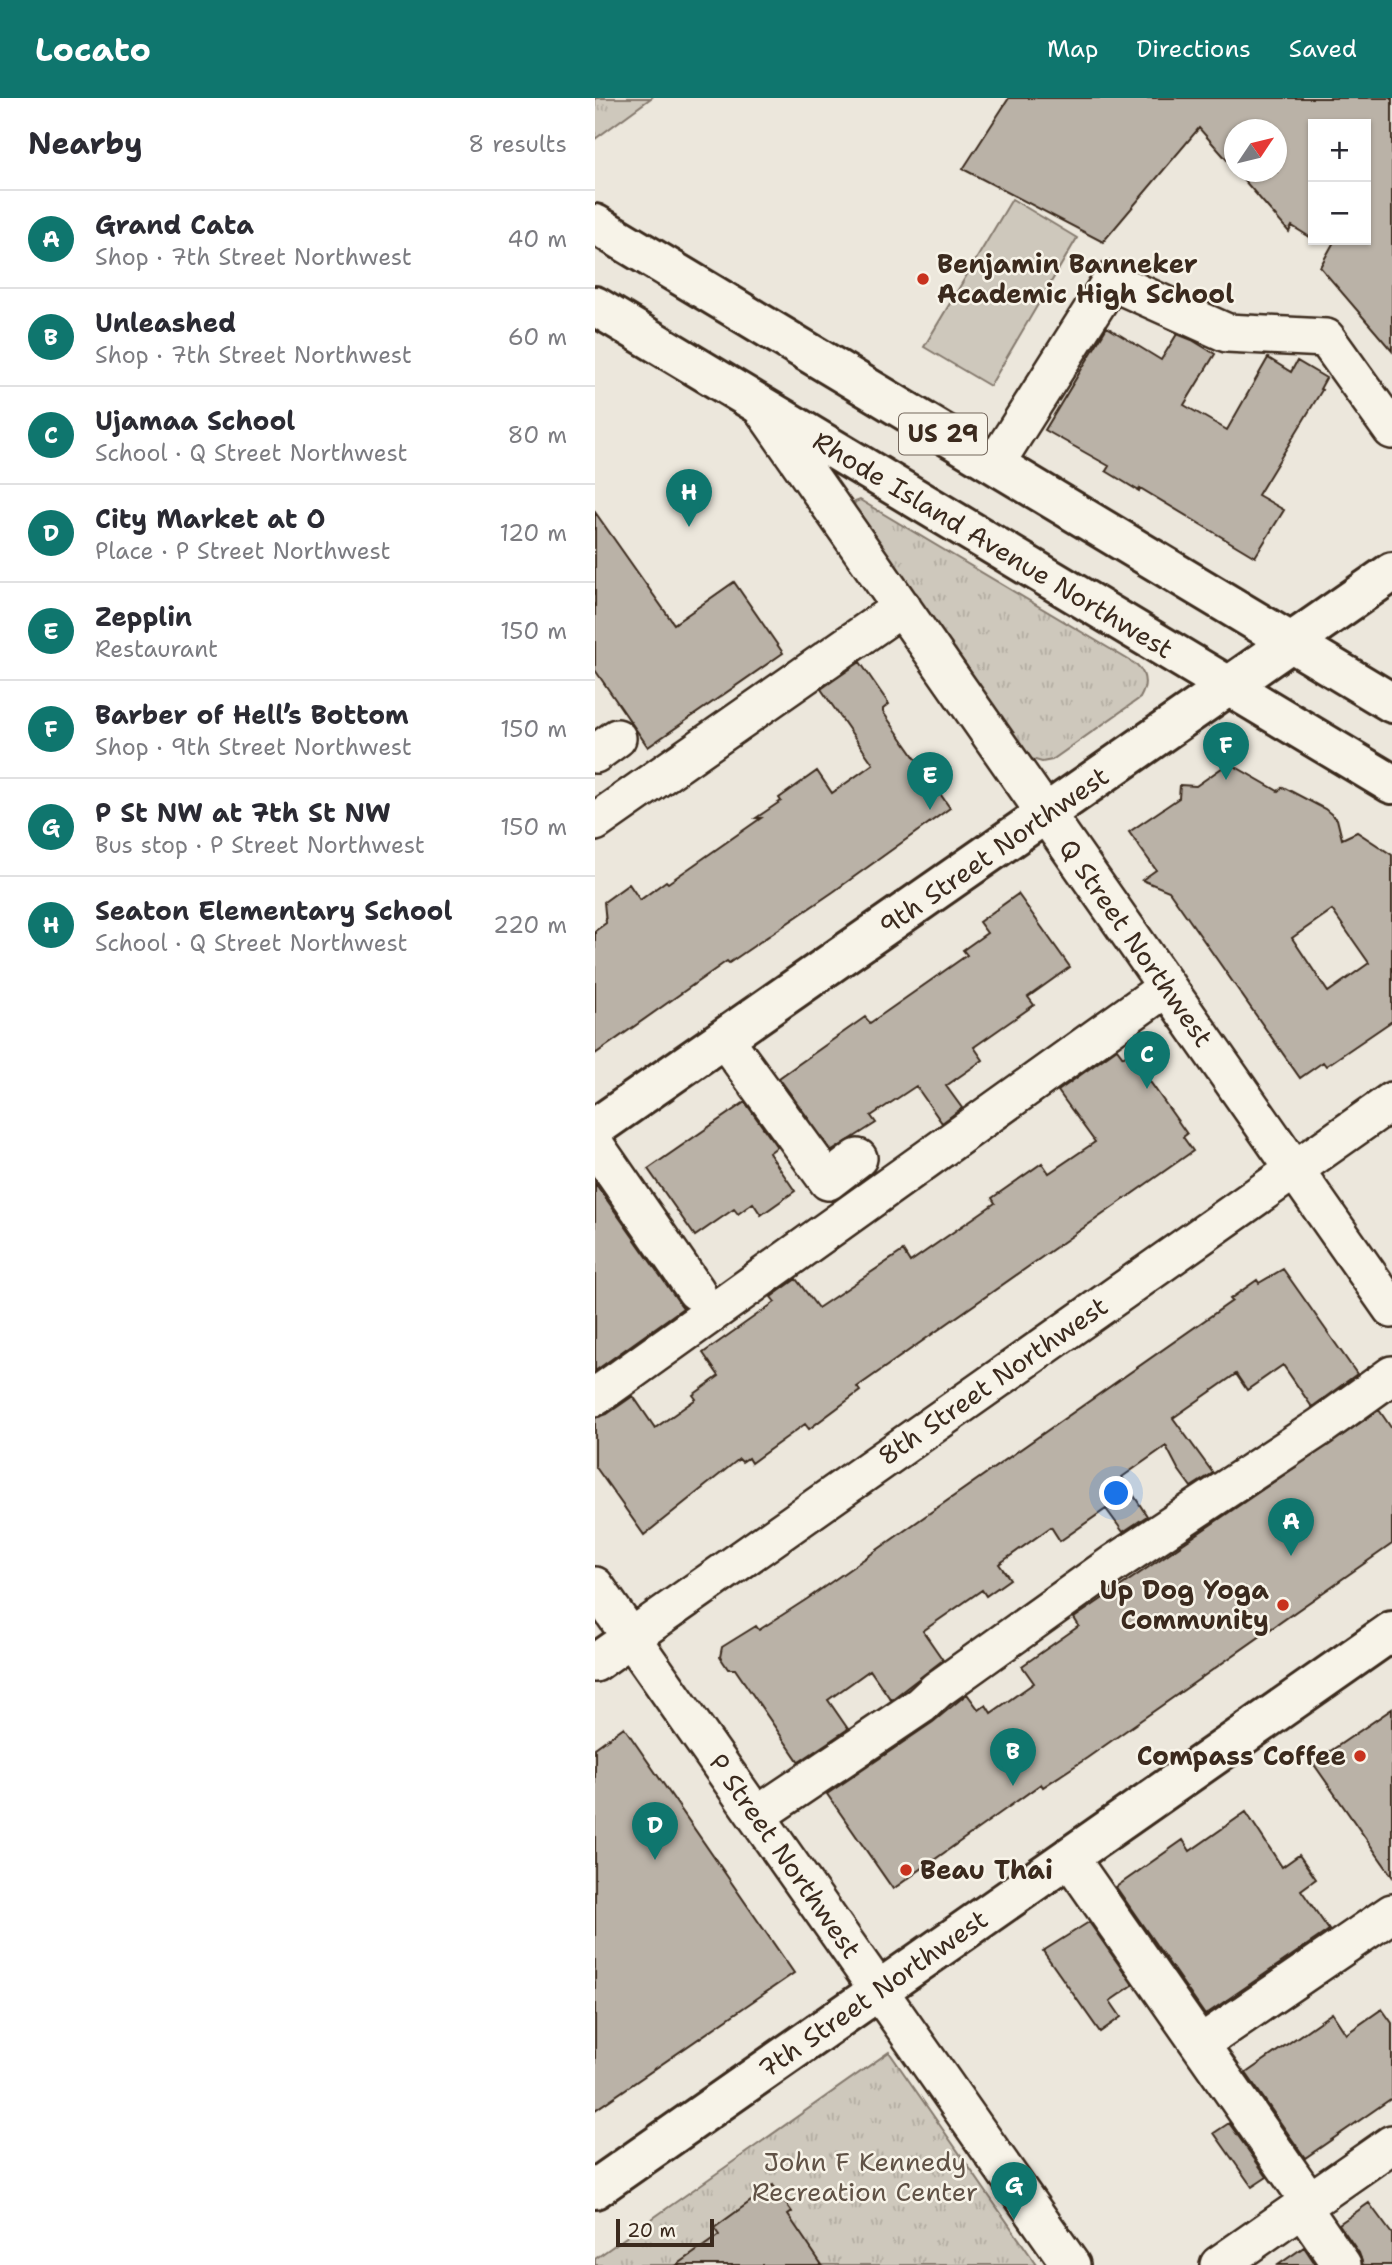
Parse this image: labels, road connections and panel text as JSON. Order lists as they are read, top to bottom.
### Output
{
  "streets": {
    "main road": [
      "US 29",
      "Rhode Island Avenue Northwest",
      "9th Street Northwest",
      "7th Street Northwest"
    ],
    "street": ["Q Street Northwest", "8th Street Northwest", "P Street Northwest"]
  },
  "crossings": [
    ["US 29", "9th Street Northwest"],
    ["Rhode Island Avenue Northwest", "9th Street Northwest"],
    ["Rhode Island Avenue Northwest", "Q Street Northwest"],
    ["9th Street Northwest", "Q Street Northwest"],
    ["Q Street Northwest", "8th Street Northwest"],
    ["8th Street Northwest", "P Street Northwest"],
    ["P Street Northwest", "7th Street Northwest"]
  ],
  "parks": ["John F Kennedy Recreation Center"],
  "places": [
    "Benjamin Banneker Academic High School",
    "Up Dog Yoga Community",
    "Compass Coffee",
    "Beau Thai"
  ],
  "scale_bar": "20 m",
  "north": "top right",
  "page": {
    "header": "Locato",
    "nav": ["Map", "Directions", "Saved"],
    "heading": ["Nearby", "8 results"],
    "map_buttons": ["+", "−"],
    "list": [
      {
        "mark": "A",
        "name": "Grand Cata",
        "note": "Shop · 7th Street Northwest",
        "value": "40 m"
      },
      {
        "mark": "B",
        "name": "Unleashed",
        "note": "Shop · 7th Street Northwest",
        "value": "60 m"
      },
      {
        "mark": "C",
        "name": "Ujamaa School",
        "note": "School · Q Street Northwest",
        "value": "80 m"
      },
      {
        "mark": "D",
        "name": "City Market at O",
        "note": "Place · P Street Northwest",
        "value": "120 m"
      },
      {
        "mark": "E",
        "name": "Zepplin",
        "note": "Restaurant",
        "value": "150 m"
      },
      {
        "mark": "F",
        "name": "Barber of Hell’s Bottom",
        "note": "Shop · 9th Street Northwest",
        "value": "150 m"
      },
      {
        "mark": "G",
        "name": "P St NW at 7th St NW",
        "note": "Bus stop · P Street Northwest",
        "value": "150 m"
      },
      {
        "mark": "H",
        "name": "Seaton Elementary School",
        "note": "School · Q Street Northwest",
        "value": "220 m"
      }
    ],
    "pins": [
      "H",
      "F",
      "E",
      "C",
      "A",
      "B",
      "D",
      "G"
    ],
    "scale": "20 m"
  }
}
